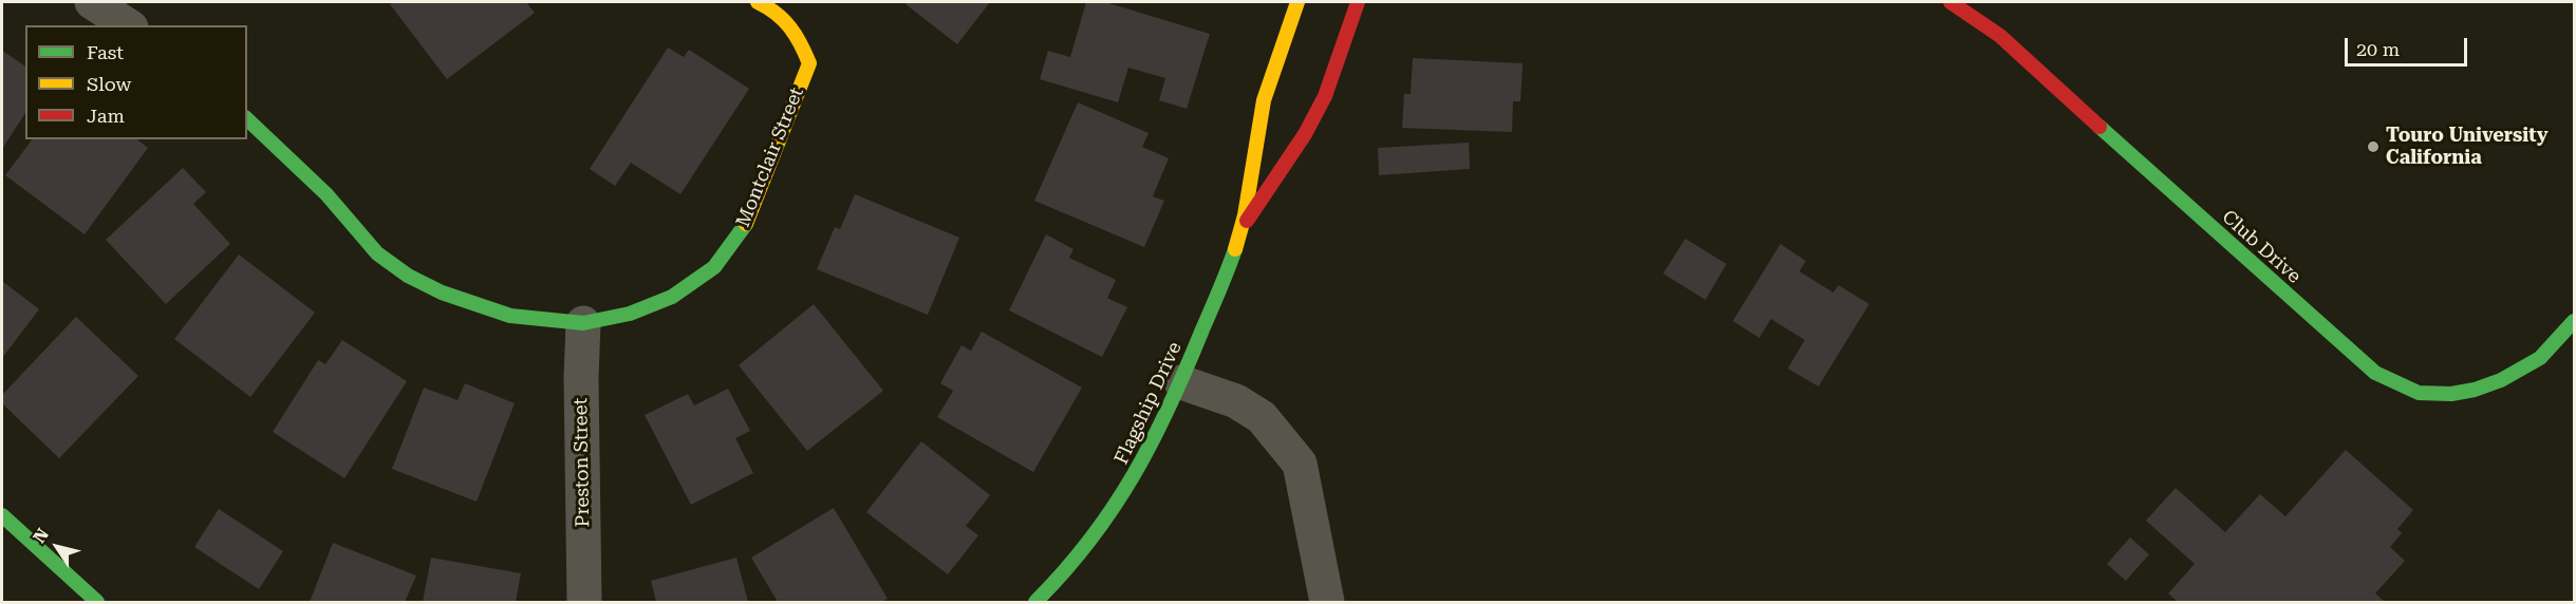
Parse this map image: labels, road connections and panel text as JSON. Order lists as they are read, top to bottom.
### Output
{
  "streets": {
    "street": [
      "Montclair Street",
      "Club Drive",
      "Flagship Drive",
      "Preston Street"
    ]
  },
  "crossings": [
    ["Montclair Street", "Preston Street"]
  ],
  "places": ["Touro University California"],
  "legend": ["Fast", "Slow", "Jam"],
  "scale_bar": "20 m",
  "north": "top left"
}
